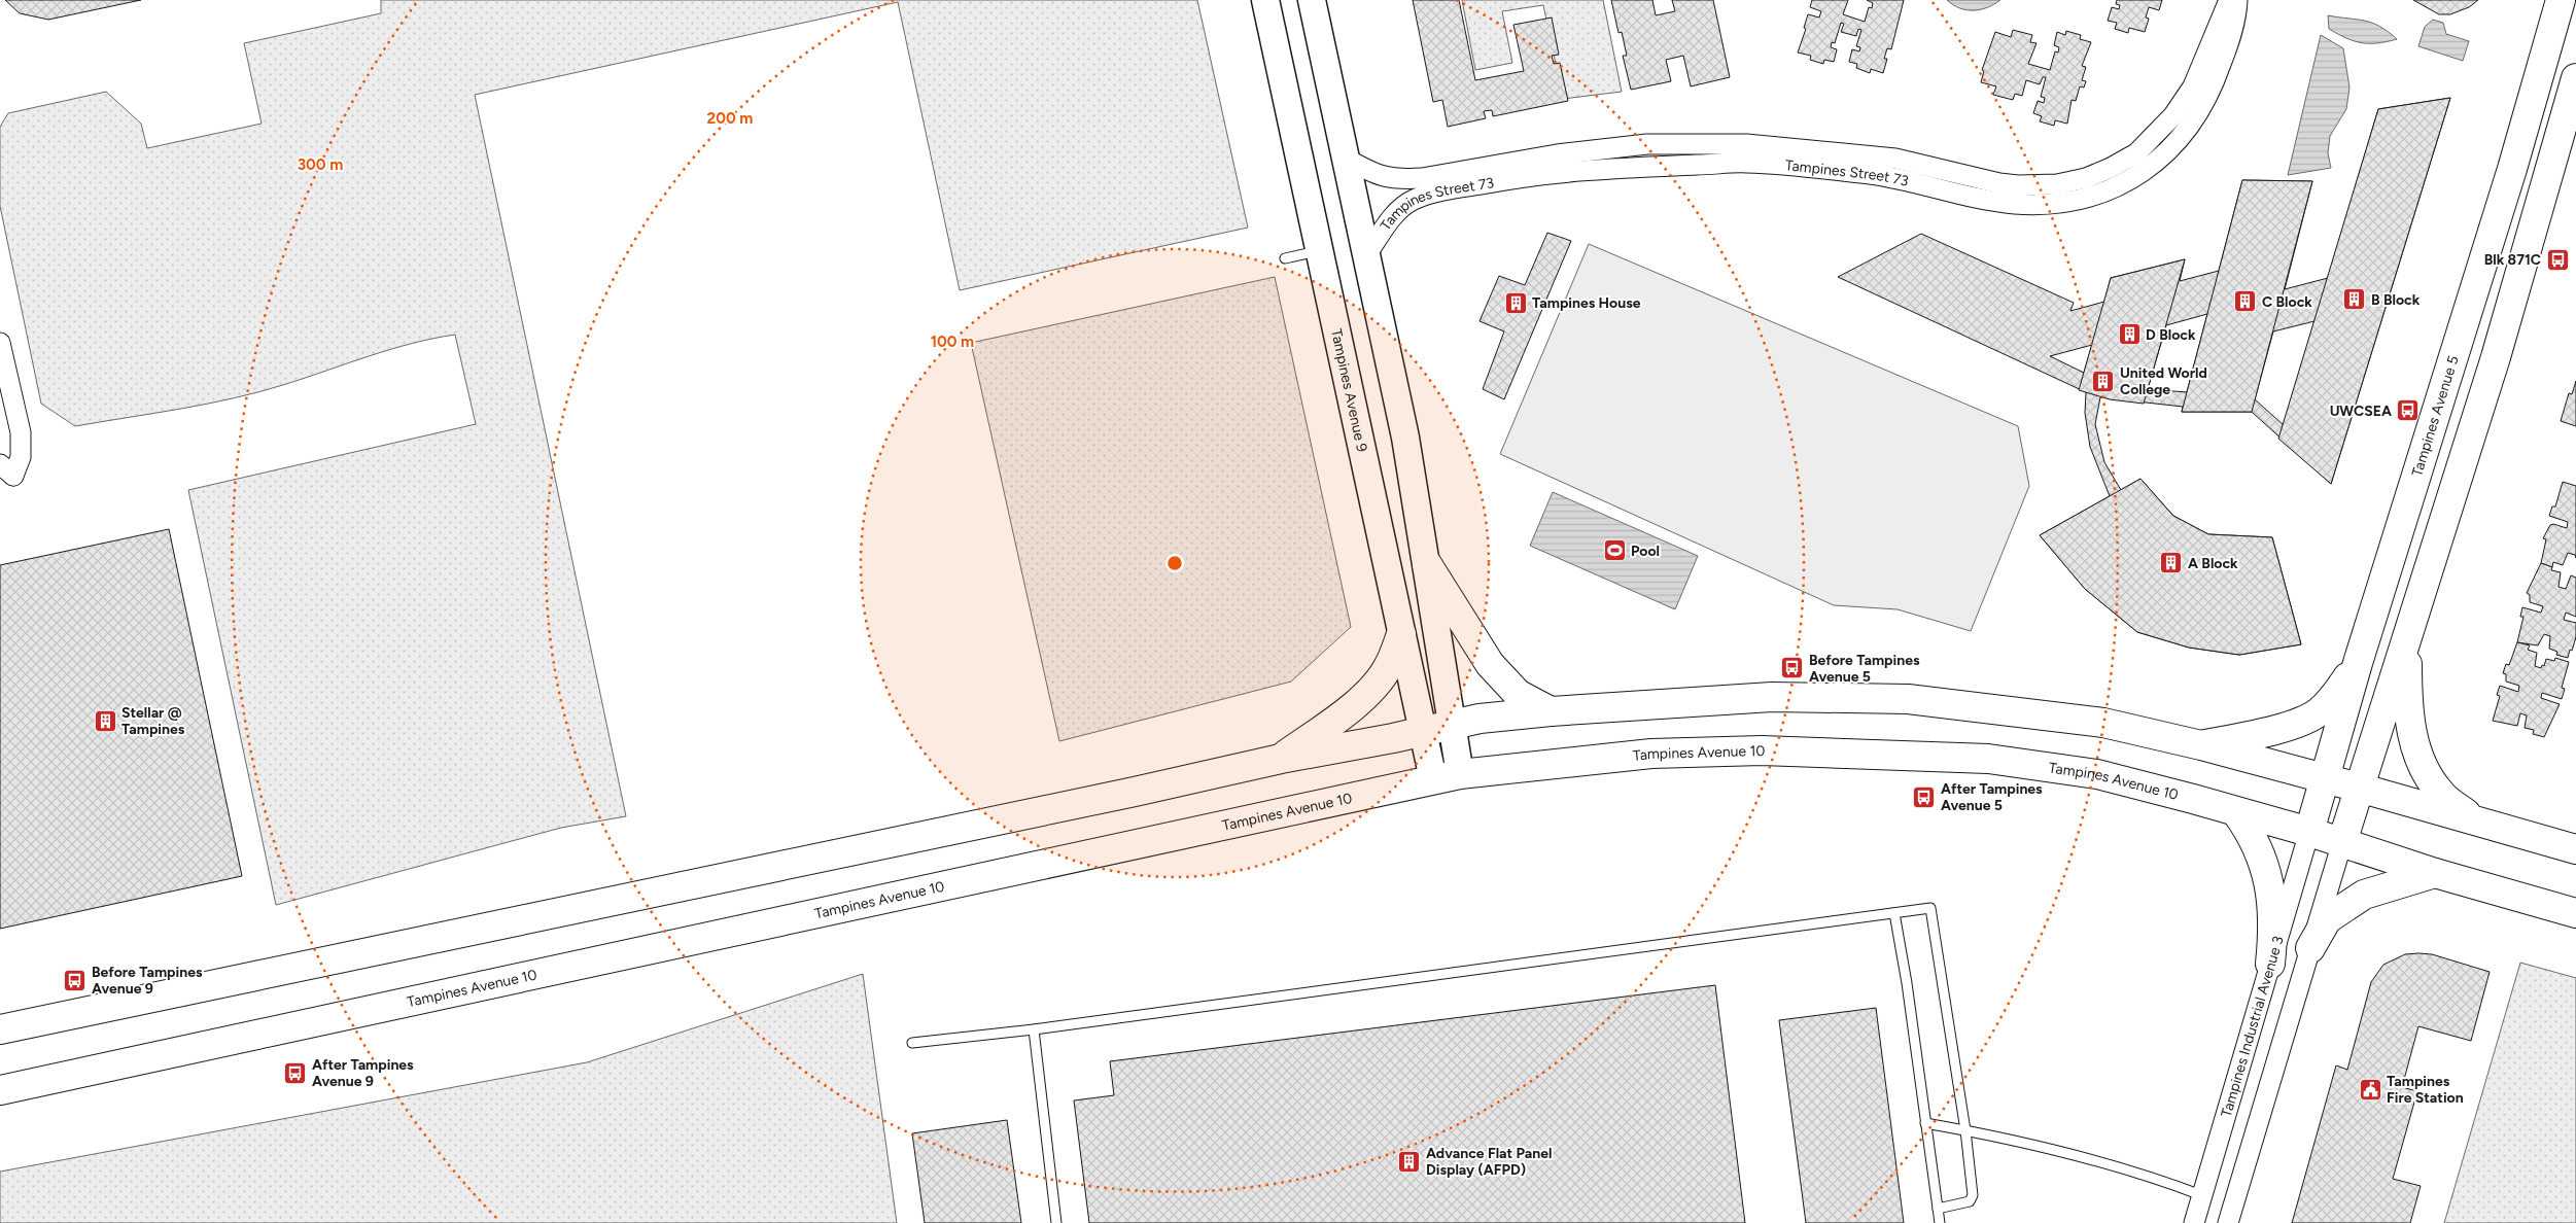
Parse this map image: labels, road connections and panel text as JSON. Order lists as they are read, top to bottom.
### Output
{
  "streets": {
    "main road": ["Tampines Avenue 9", "Tampines Avenue 5", "Tampines Avenue 10"],
    "street": ["Tampines Street 73", "Tampines Industrial Avenue 3"]
  },
  "crossings": [
    ["Tampines Avenue 9", "Tampines Avenue 10"],
    ["Tampines Avenue 5", "Tampines Avenue 10"],
    ["Tampines Avenue 5", "Tampines Industrial Avenue 3"],
    ["Tampines Avenue 10", "Tampines Industrial Avenue 3"]
  ],
  "places": {
    "bus stop": [
      "Blk 871C",
      "UWCSEA",
      "Before Tampines Avenue 5",
      "After Tampines Avenue 5",
      "Before Tampines Avenue 9",
      "After Tampines Avenue 9"
    ],
    "building": [
      "B Block",
      "C Block",
      "Tampines House",
      "D Block",
      "United World College",
      "A Block",
      "Stellar @ Tampines",
      "Advance Flat Panel Display (AFPD)"
    ],
    "sports": ["Pool"],
    "public building": ["Tampines Fire Station"]
  },
  "rings": ["200 m", "300 m", "100 m"]
}
